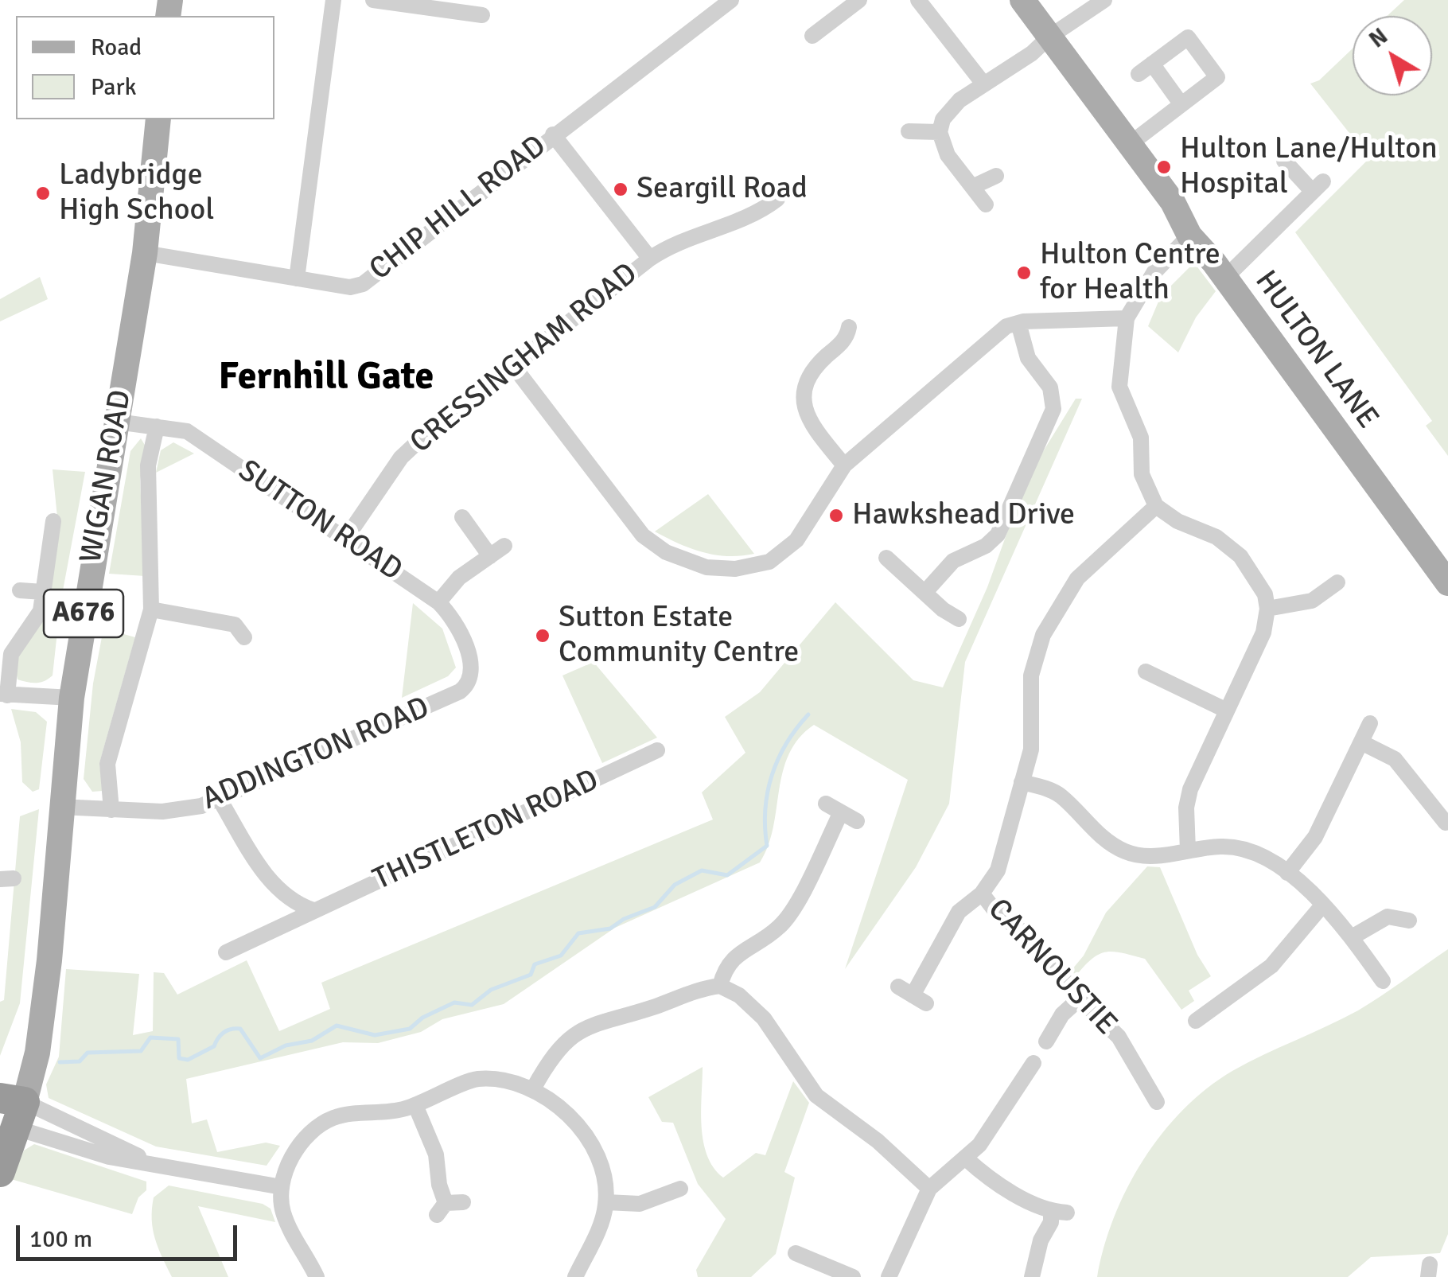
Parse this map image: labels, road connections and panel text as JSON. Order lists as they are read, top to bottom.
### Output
{
  "streets": {
    "highway": ["WIGAN ROAD"],
    "main road": ["HULTON LANE", "A676"],
    "street": [
      "CHIP HILL ROAD",
      "CRESSINGHAM ROAD",
      "SUTTON ROAD",
      "ADDINGTON ROAD",
      "THISTLETON ROAD",
      "CARNOUSTIE"
    ]
  },
  "crossings": [
    ["CHIP HILL ROAD", "WIGAN ROAD"],
    ["CRESSINGHAM ROAD", "SUTTON ROAD"],
    ["WIGAN ROAD", "SUTTON ROAD"],
    ["WIGAN ROAD", "ADDINGTON ROAD"],
    ["SUTTON ROAD", "ADDINGTON ROAD"]
  ],
  "districts": ["Fernhill Gate"],
  "places": [
    "Hulton Lane/Hulton Hospital",
    "Seargill Road",
    "Ladybridge High School",
    "Hulton Centre for Health",
    "Hawkshead Drive",
    "Sutton Estate Community Centre"
  ],
  "legend": ["Road", "Park"],
  "scale_bar": "100 m",
  "north": "top left"
}
